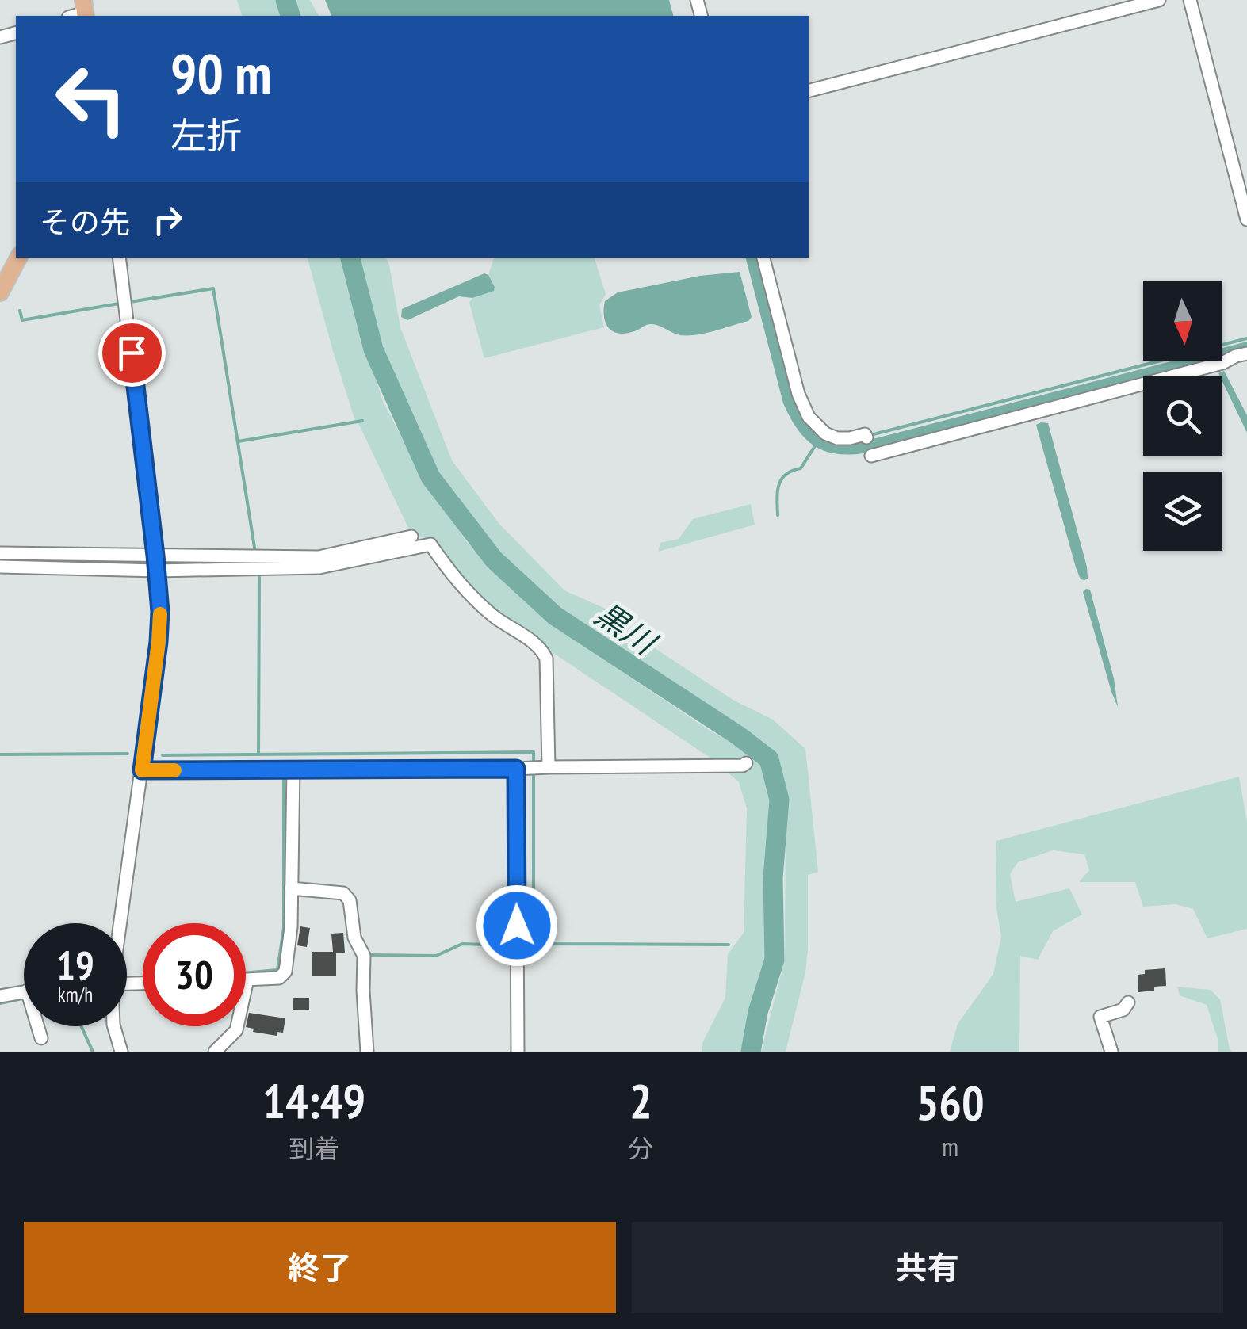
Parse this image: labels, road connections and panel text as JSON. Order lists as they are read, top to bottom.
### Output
{
  "water": ["黒川"],
  "north": "bottom",
  "page": {
    "turn": ["90 m", "左折"],
    "then": "その先",
    "speed": "19 km/h",
    "limit": "30",
    "eta": [
      "14:49",
      "到着",
      "2",
      "分",
      "560",
      "m"
    ],
    "buttons": ["終了", "共有"]
  }
}
